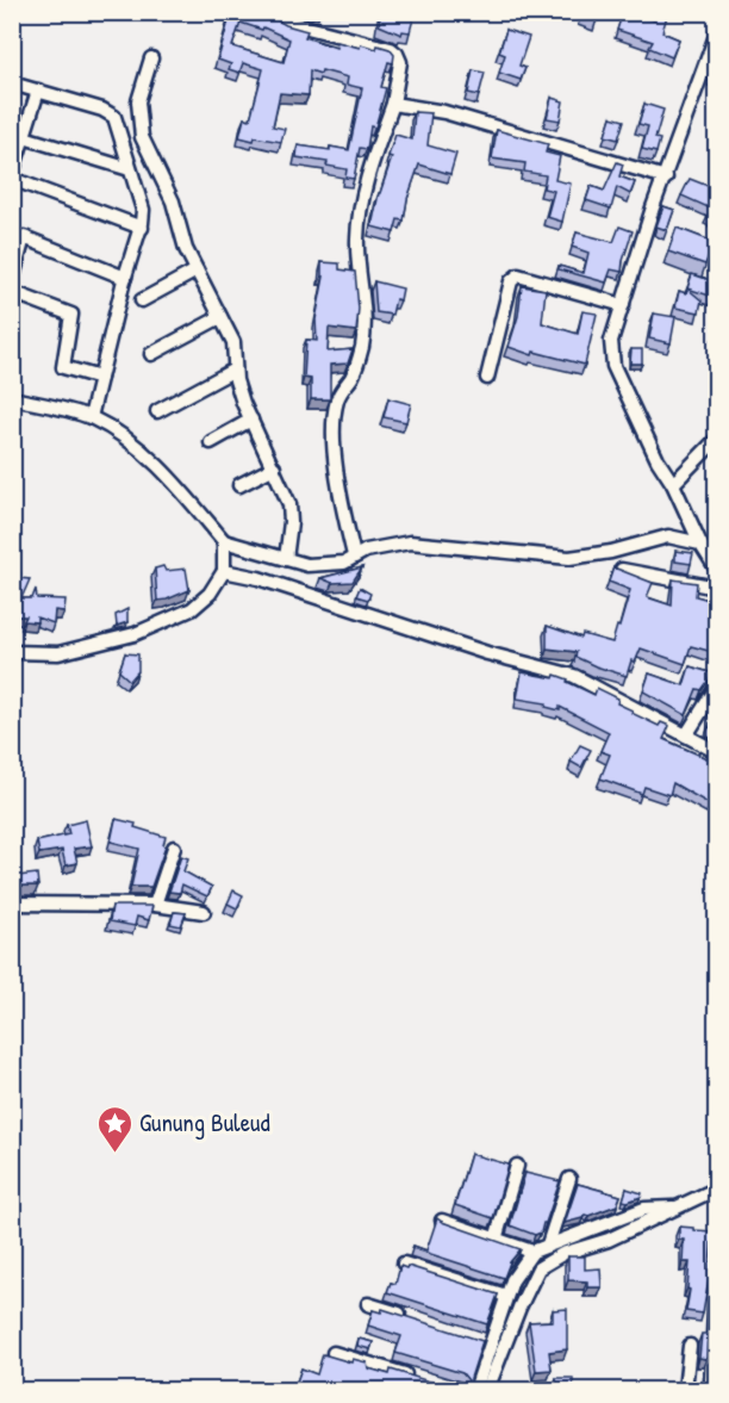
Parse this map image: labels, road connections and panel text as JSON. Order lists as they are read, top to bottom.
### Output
{
  "places": {
    "place": ["Gunung Buleud"]
  }
}
